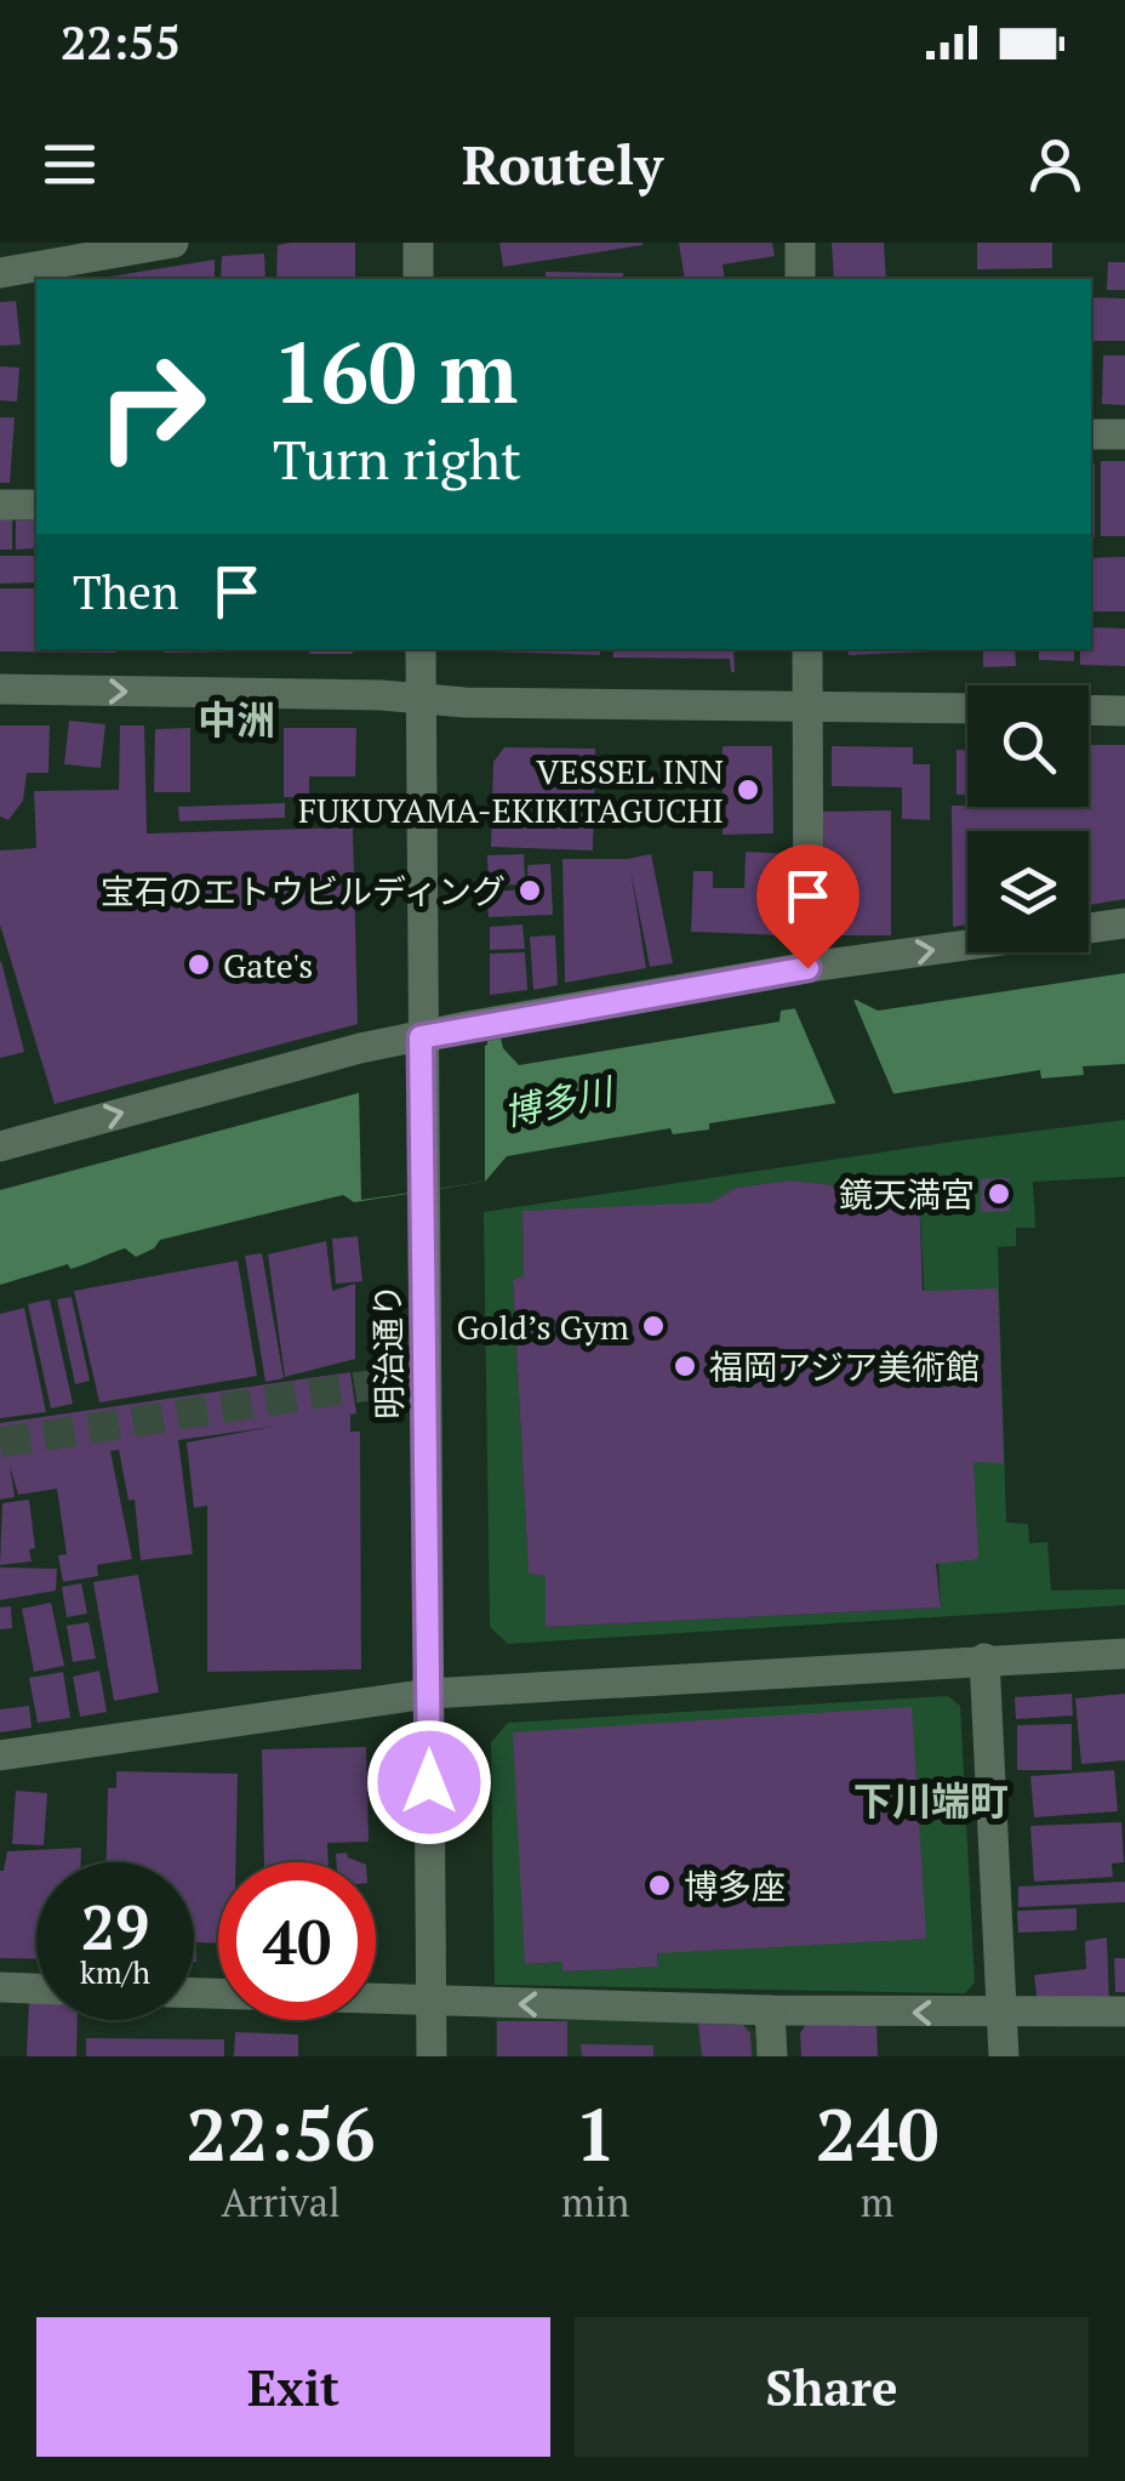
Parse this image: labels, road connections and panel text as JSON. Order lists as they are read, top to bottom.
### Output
{
  "streets": {
    "street": ["明治通り"]
  },
  "districts": ["中洲", "下川端町"],
  "water": ["博多川"],
  "places": [
    "VESSEL INN FUKUYAMA-EKIKITAGUCHI",
    "宝石のエトウビルディング",
    "Gate's",
    "鏡天満宮",
    "Gold’s Gym",
    "福岡アジア美術館",
    "博多座"
  ],
  "page": {
    "status": "22:55",
    "header": "Routely",
    "turn": ["160 m", "Turn right"],
    "then": "Then",
    "speed": "29 km/h",
    "limit": "40",
    "eta": [
      "22:56",
      "Arrival",
      "1",
      "min",
      "240",
      "m"
    ],
    "buttons": ["Exit", "Share"]
  }
}
